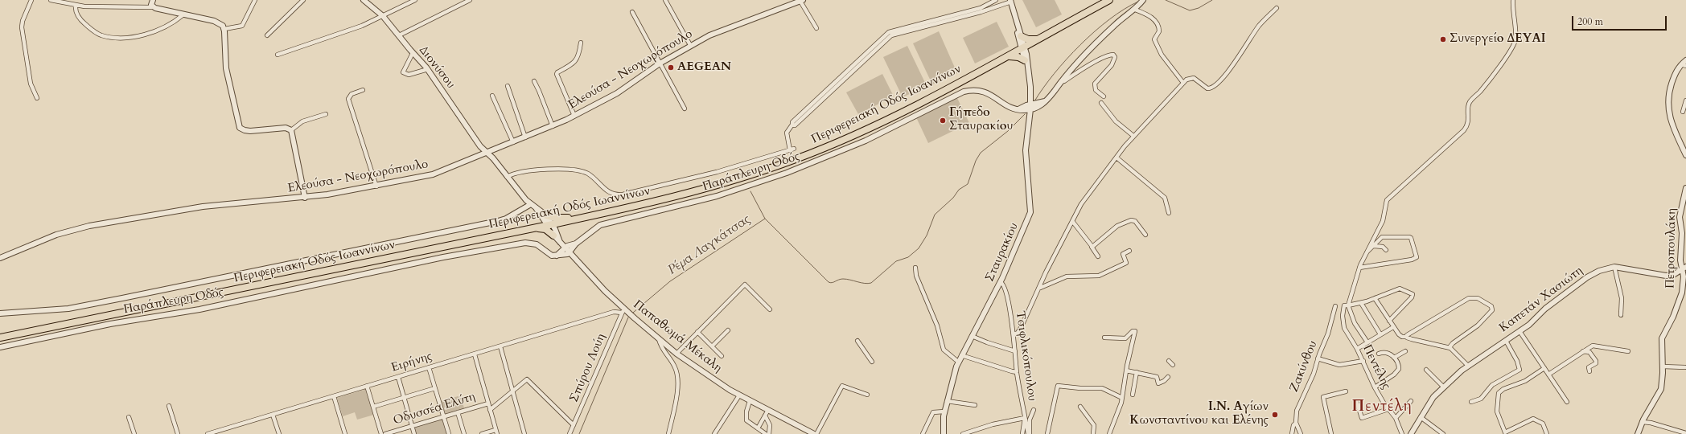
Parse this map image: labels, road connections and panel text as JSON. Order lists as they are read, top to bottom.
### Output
{
  "streets": {
    "highway": ["Περιφερειακή Οδός Ιωαννίνων"],
    "street": [
      "Διονύσου",
      "Ελεούσα - Νεοχωρόπουλο",
      "Παράπλευρη Οδός",
      "Πετροπουλάκη",
      "Σταυρακίου",
      "Καπετάν Χασιώτη",
      "Παπαθωμά Μέκαλη",
      "Τσιφλικόπουλου",
      "Ειρήνης",
      "Ζακύνθου",
      "Πεντέλης",
      "Σπύρου Λούη",
      "Οδυσσέα Ελύτη"
    ]
  },
  "crossings": [
    ["Διονύσου", "Ελεούσα - Νεοχωρόπουλο"],
    ["Διονύσου", "Παράπλευρη Οδός"],
    ["Παράπλευρη Οδός", "Σταυρακίου"],
    ["Παράπλευρη Οδός", "Παπαθωμά Μέκαλη"],
    ["Πετροπουλάκη", "Καπετάν Χασιώτη"],
    ["Σταυρακίου", "Τσιφλικόπουλου"],
    ["Παπαθωμά Μέκαλη", "Ειρήνης"],
    ["Παπαθωμά Μέκαλη", "Σπύρου Λούη"],
    ["Ειρήνης", "Σπύρου Λούη"]
  ],
  "districts": ["Πεντέλη"],
  "water": ["Ρέμα Λαγκάτσας"],
  "places": [
    "Συνεργείο ΔΕΥΑΙ",
    "AEGEAN",
    "Γήπεδο Σταυρακίου",
    "Ι.Ν. Αγίων Κωνσταντίνου και Ελένης"
  ],
  "scale_bar": "200 m"
}
